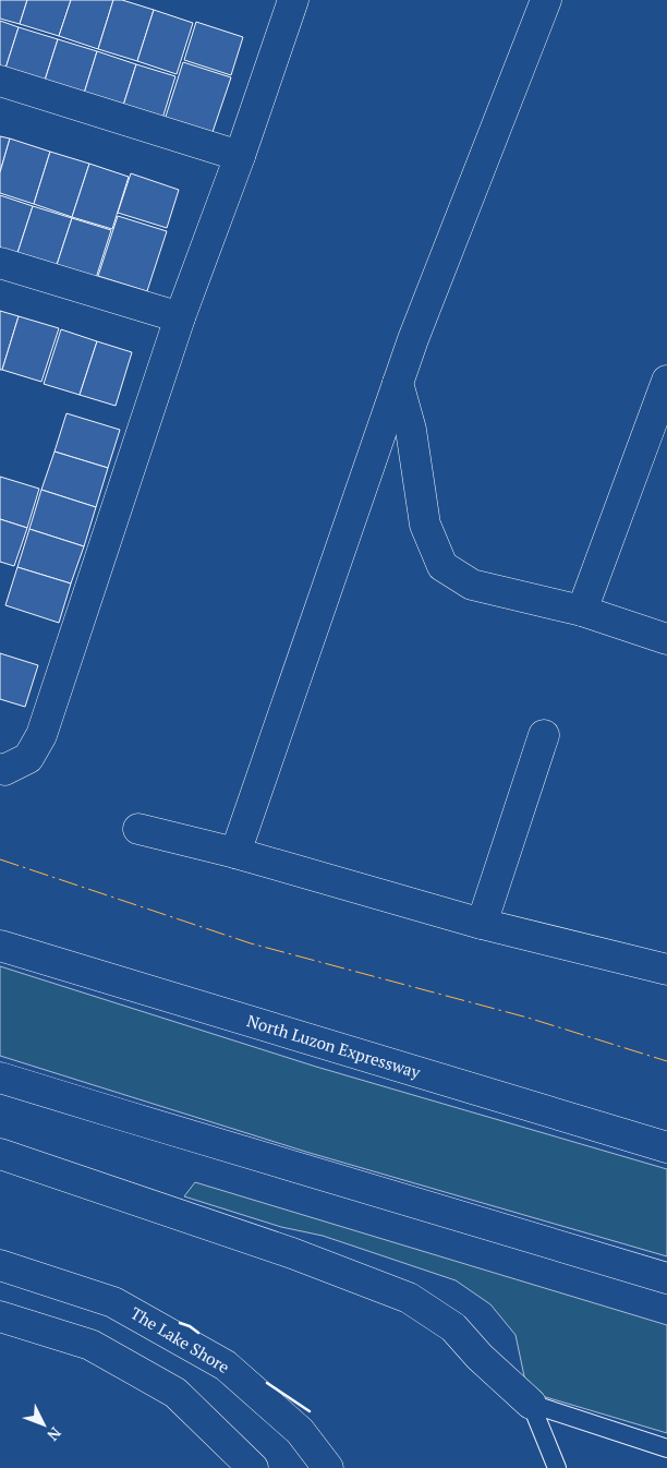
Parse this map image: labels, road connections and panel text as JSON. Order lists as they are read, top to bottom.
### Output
{
  "streets": {
    "main road": ["North Luzon Expressway", "The Lake Shore"]
  },
  "north": "bottom right"
}
